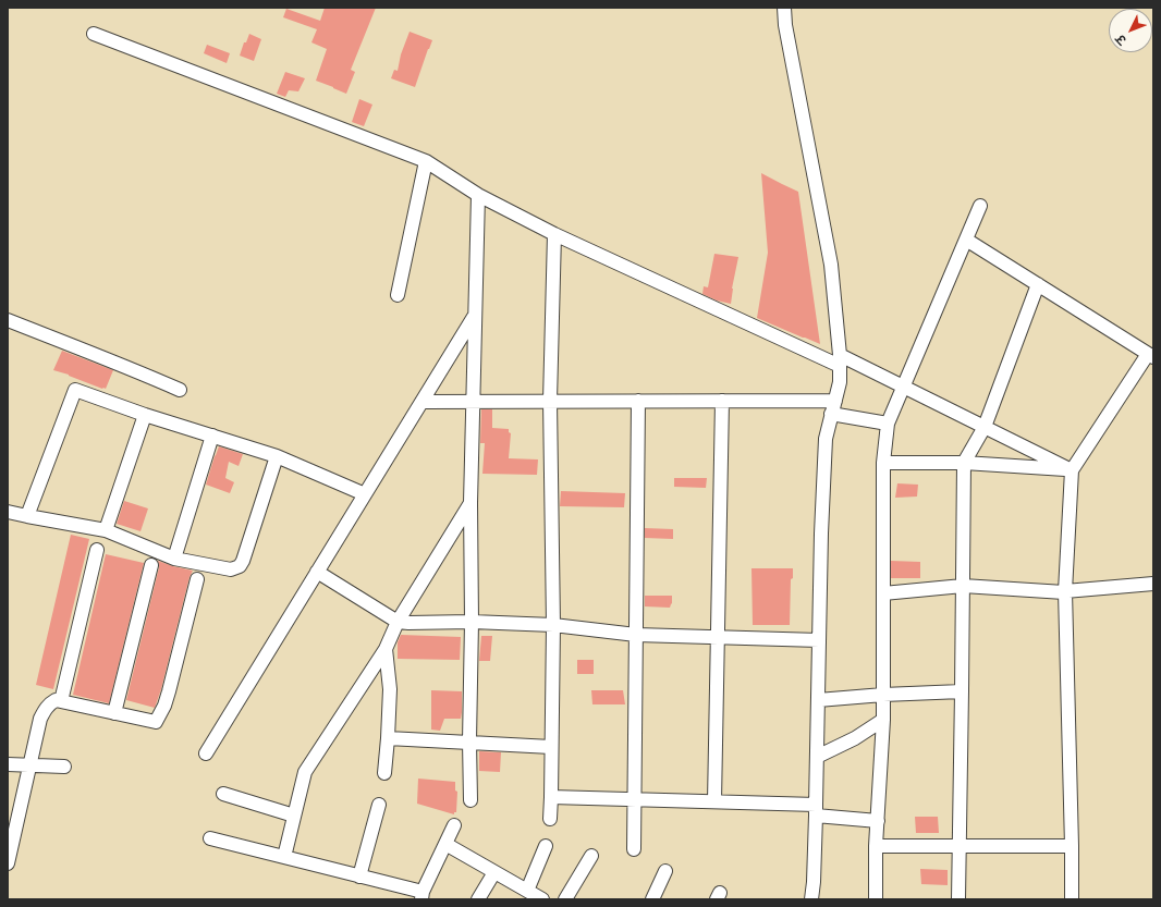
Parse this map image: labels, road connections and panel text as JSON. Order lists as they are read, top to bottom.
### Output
{
  "north": "bottom left"
}
